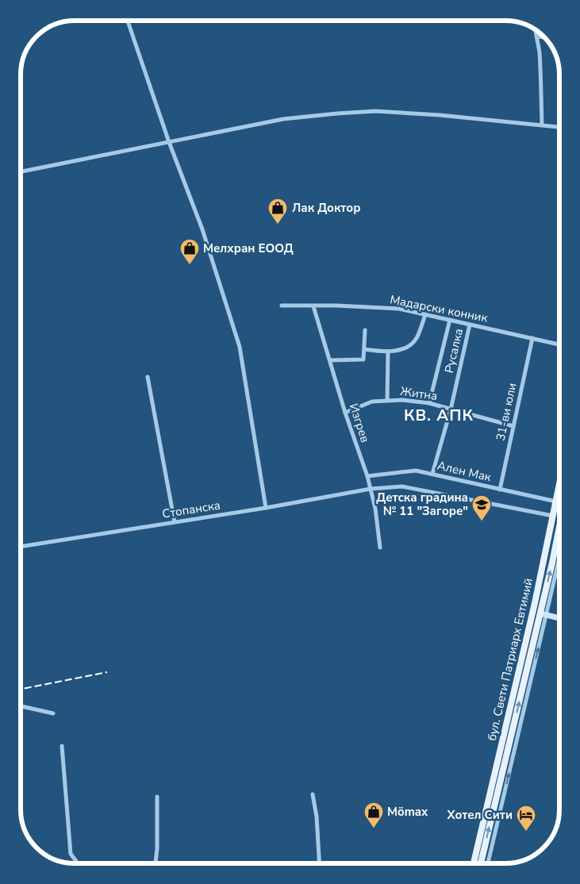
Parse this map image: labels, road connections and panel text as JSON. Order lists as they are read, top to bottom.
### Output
{
  "streets": {
    "main road": ["бул. Свети Патриарх Евтимий"],
    "street": [
      "Мадарски конник",
      "Русалка",
      "Житна",
      "31-ви юли",
      "Изгрев",
      "Ален Мак",
      "Стопанска"
    ]
  },
  "crossings": [
    ["Мадарски конник", "Русалка"],
    ["Мадарски конник", "31-ви юли"],
    ["Мадарски конник", "Изгрев"],
    ["Русалка", "Житна"],
    ["Русалка", "Ален Мак"],
    ["Житна", "31-ви юли"],
    ["Житна", "Изгрев"],
    ["31-ви юли", "Ален Мак"],
    ["Изгрев", "Ален Мак"],
    ["Изгрев", "Стопанска"],
    ["Ален Мак", "бул. Свети Патриарх Евтимий"],
    ["Стопанска", "бул. Свети Патриарх Евтимий"]
  ],
  "districts": ["КВ. АПК"],
  "places": {
    "shop": ["Лак Доктор", "Мелхран ЕООД", "Mömax"],
    "school or university": ["Детска градина № 11 \"Загоре\""],
    "hotel": ["Хотел Сити"]
  }
}
